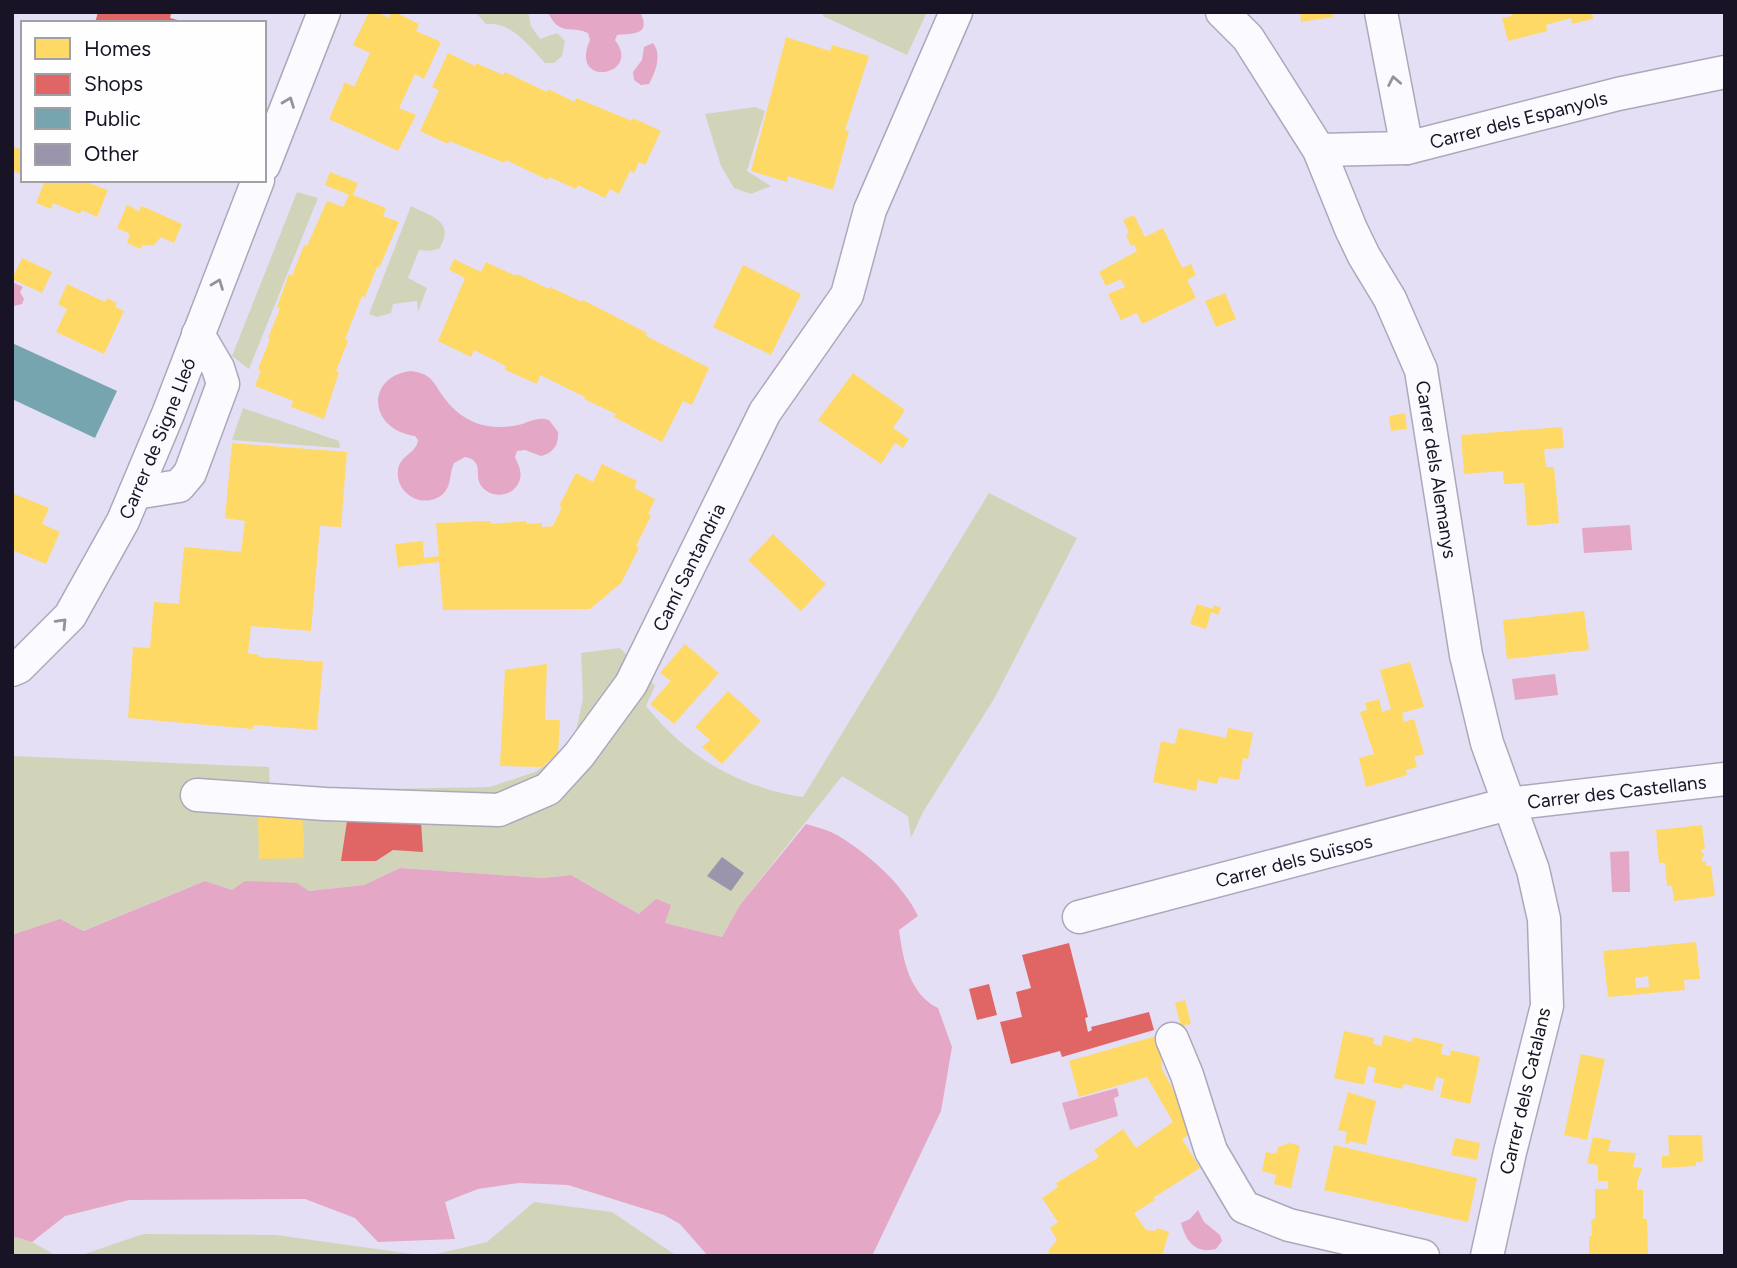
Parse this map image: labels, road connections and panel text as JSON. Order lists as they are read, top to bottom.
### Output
{
  "streets": {
    "street": [
      "Carrer dels Espanyols",
      "Carrer de Signe Lleó",
      "Carrer dels Alemanys",
      "Camí Santandria",
      "Carrer des Castellans",
      "Carrer dels Suïssos",
      "Carrer dels Catalans"
    ]
  },
  "crossings": [
    ["Carrer dels Espanyols", "Carrer dels Alemanys"],
    ["Carrer dels Alemanys", "Carrer des Castellans"],
    ["Carrer dels Alemanys", "Carrer dels Suïssos"],
    ["Carrer dels Alemanys", "Carrer dels Catalans"],
    ["Carrer des Castellans", "Carrer dels Suïssos"],
    ["Carrer des Castellans", "Carrer dels Catalans"],
    ["Carrer dels Suïssos", "Carrer dels Catalans"]
  ],
  "one_way": ["Carrer de Signe Lleó"],
  "legend": [
    "Homes",
    "Shops",
    "Public",
    "Other"
  ]
}
